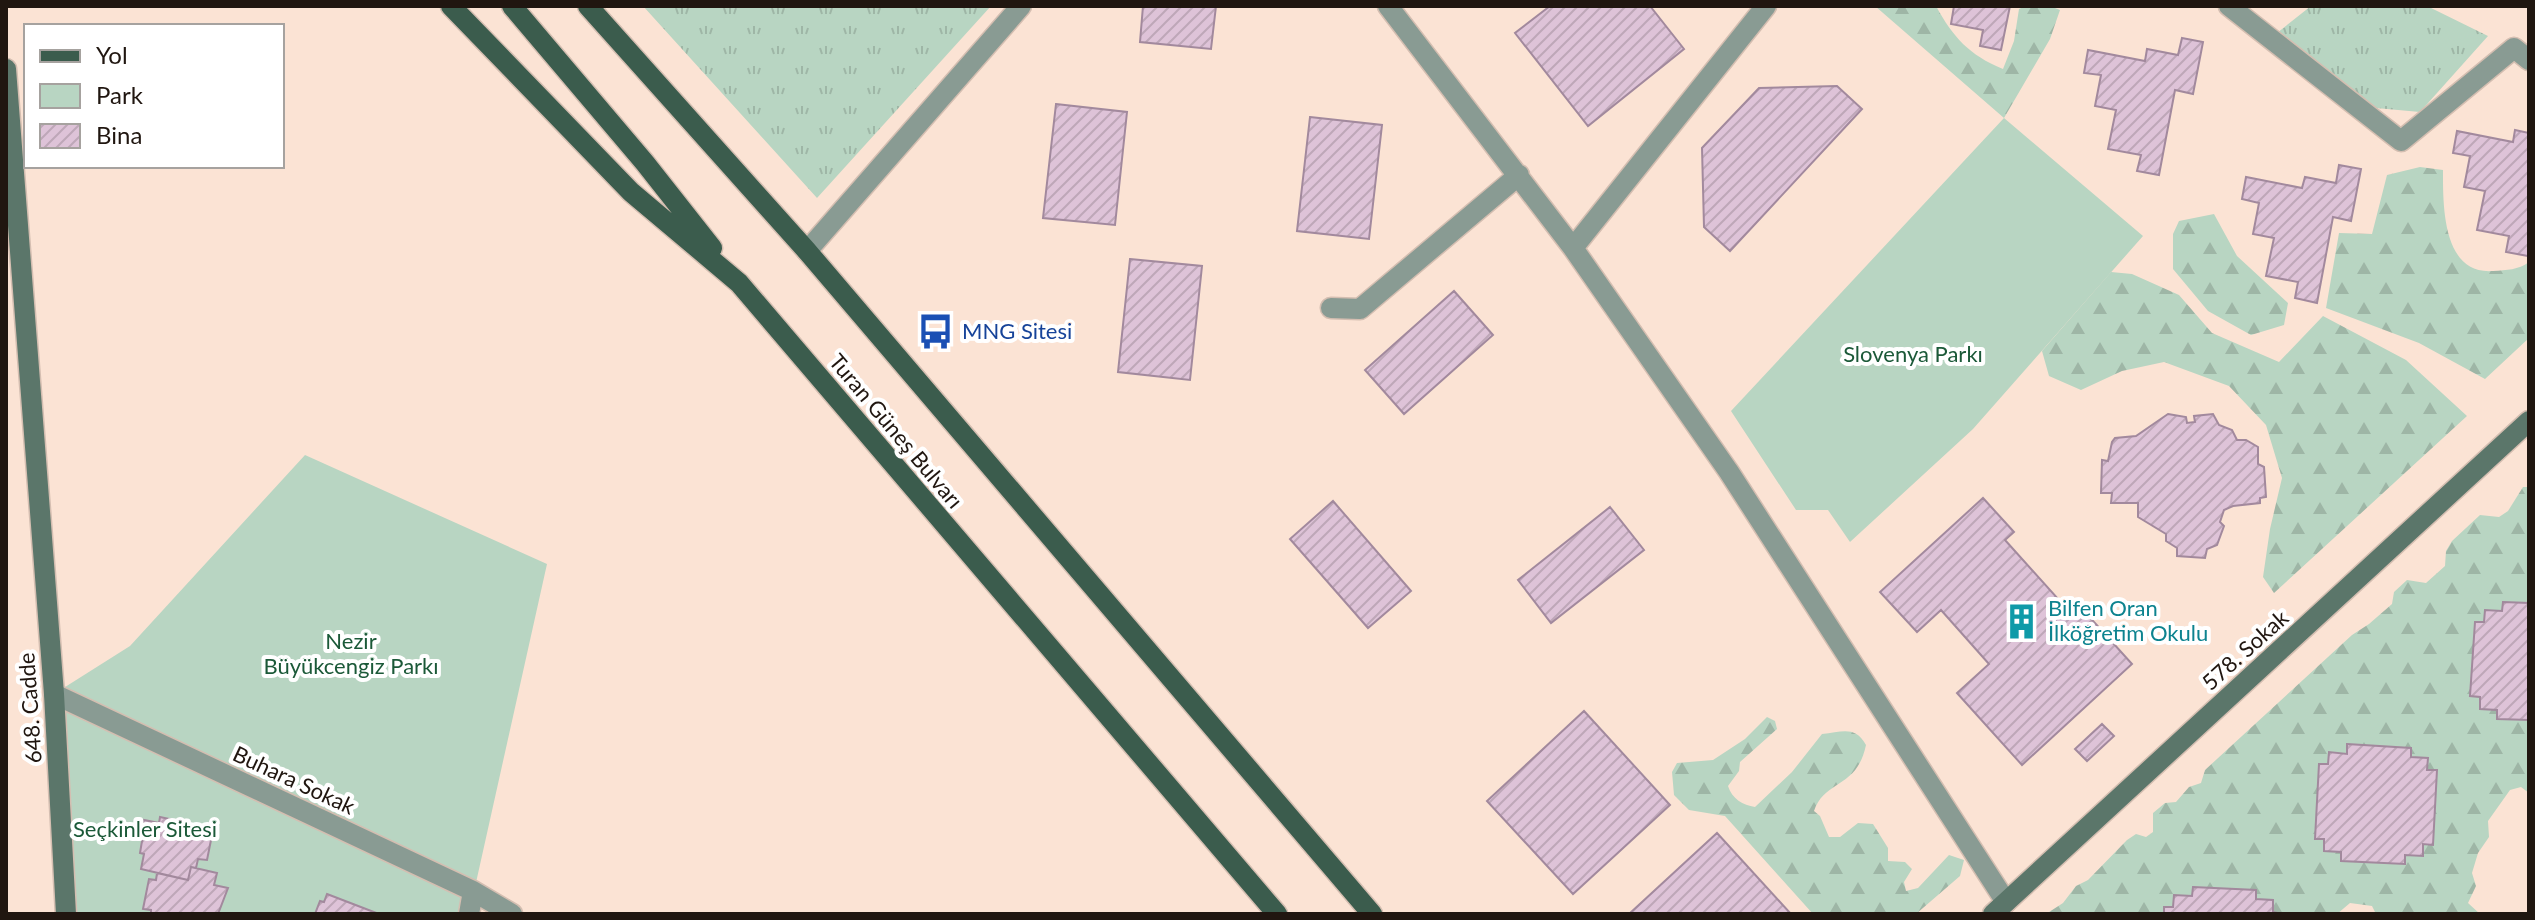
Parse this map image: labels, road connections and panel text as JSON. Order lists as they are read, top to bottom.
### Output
{
  "streets": {
    "main road": ["Turan Güneş Bulvarı"],
    "street": ["578. Sokak", "648. Cadde", "Buhara Sokak"]
  },
  "crossings": [
    ["648. Cadde", "Buhara Sokak"]
  ],
  "parks": ["Slovenya Parkı", "Nezir Büyükcengiz Parkı", "Seçkinler Sitesi"],
  "places": {
    "bus stop": ["MNG Sitesi"],
    "building": ["Bilfen Oran İlköğretim Okulu"]
  },
  "legend": ["Yol", "Park", "Bina"]
}
